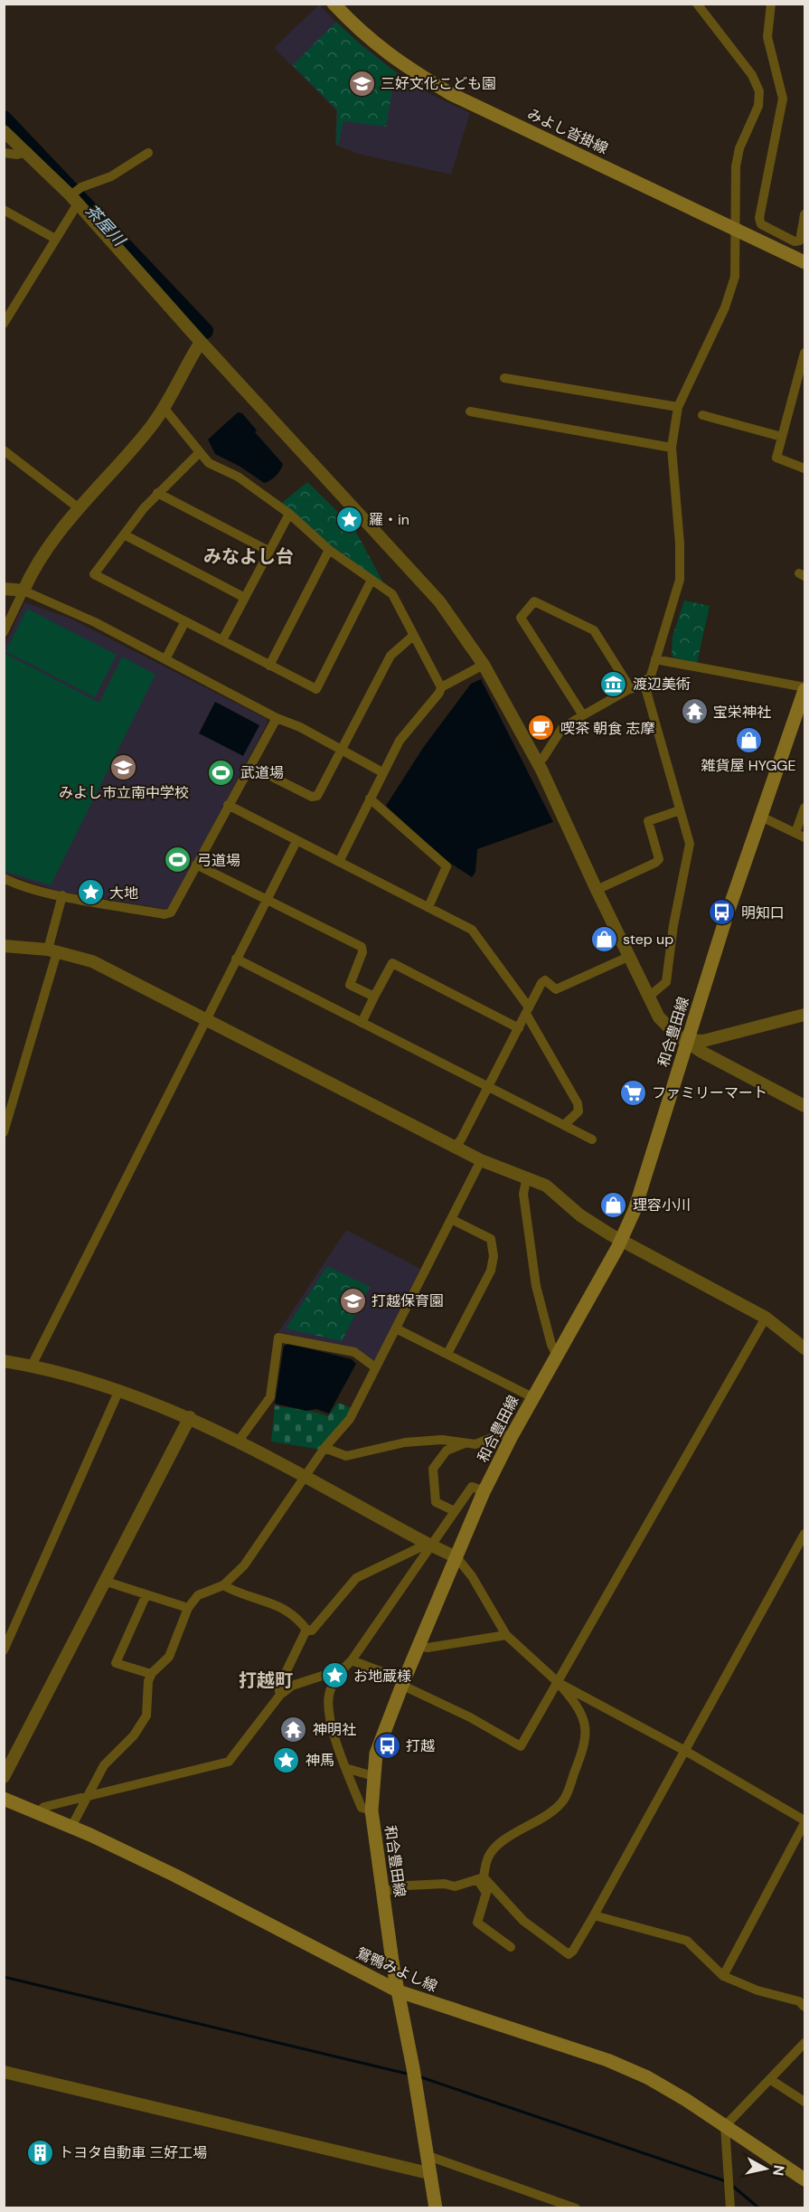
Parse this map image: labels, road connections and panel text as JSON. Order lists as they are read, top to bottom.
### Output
{
  "streets": {
    "main road": ["みよし沓掛線", "和合豊田線", "鴛鴨みよし線"]
  },
  "crossings": [
    ["和合豊田線", "鴛鴨みよし線"]
  ],
  "districts": ["みなよし台", "打越町"],
  "water": ["茶屋川"],
  "places": {
    "school or university": ["三好文化こども園", "みよし市立南中学校", "打越保育園"],
    "place": [
      "羅・in",
      "大地",
      "お地蔵様",
      "神馬"
    ],
    "museum": ["渡辺美術"],
    "temple": ["宝栄神社", "神明社"],
    "cafe": ["喫茶 朝食 志摩"],
    "shop": ["雑貨屋 HYGGE", "step up", "理容小川"],
    "sports": ["武道場", "弓道場"],
    "bus stop": ["明知口", "打越"],
    "supermarket": ["ファミリーマート"],
    "building": ["トヨタ自動車 三好工場"]
  },
  "north": "right"
}
